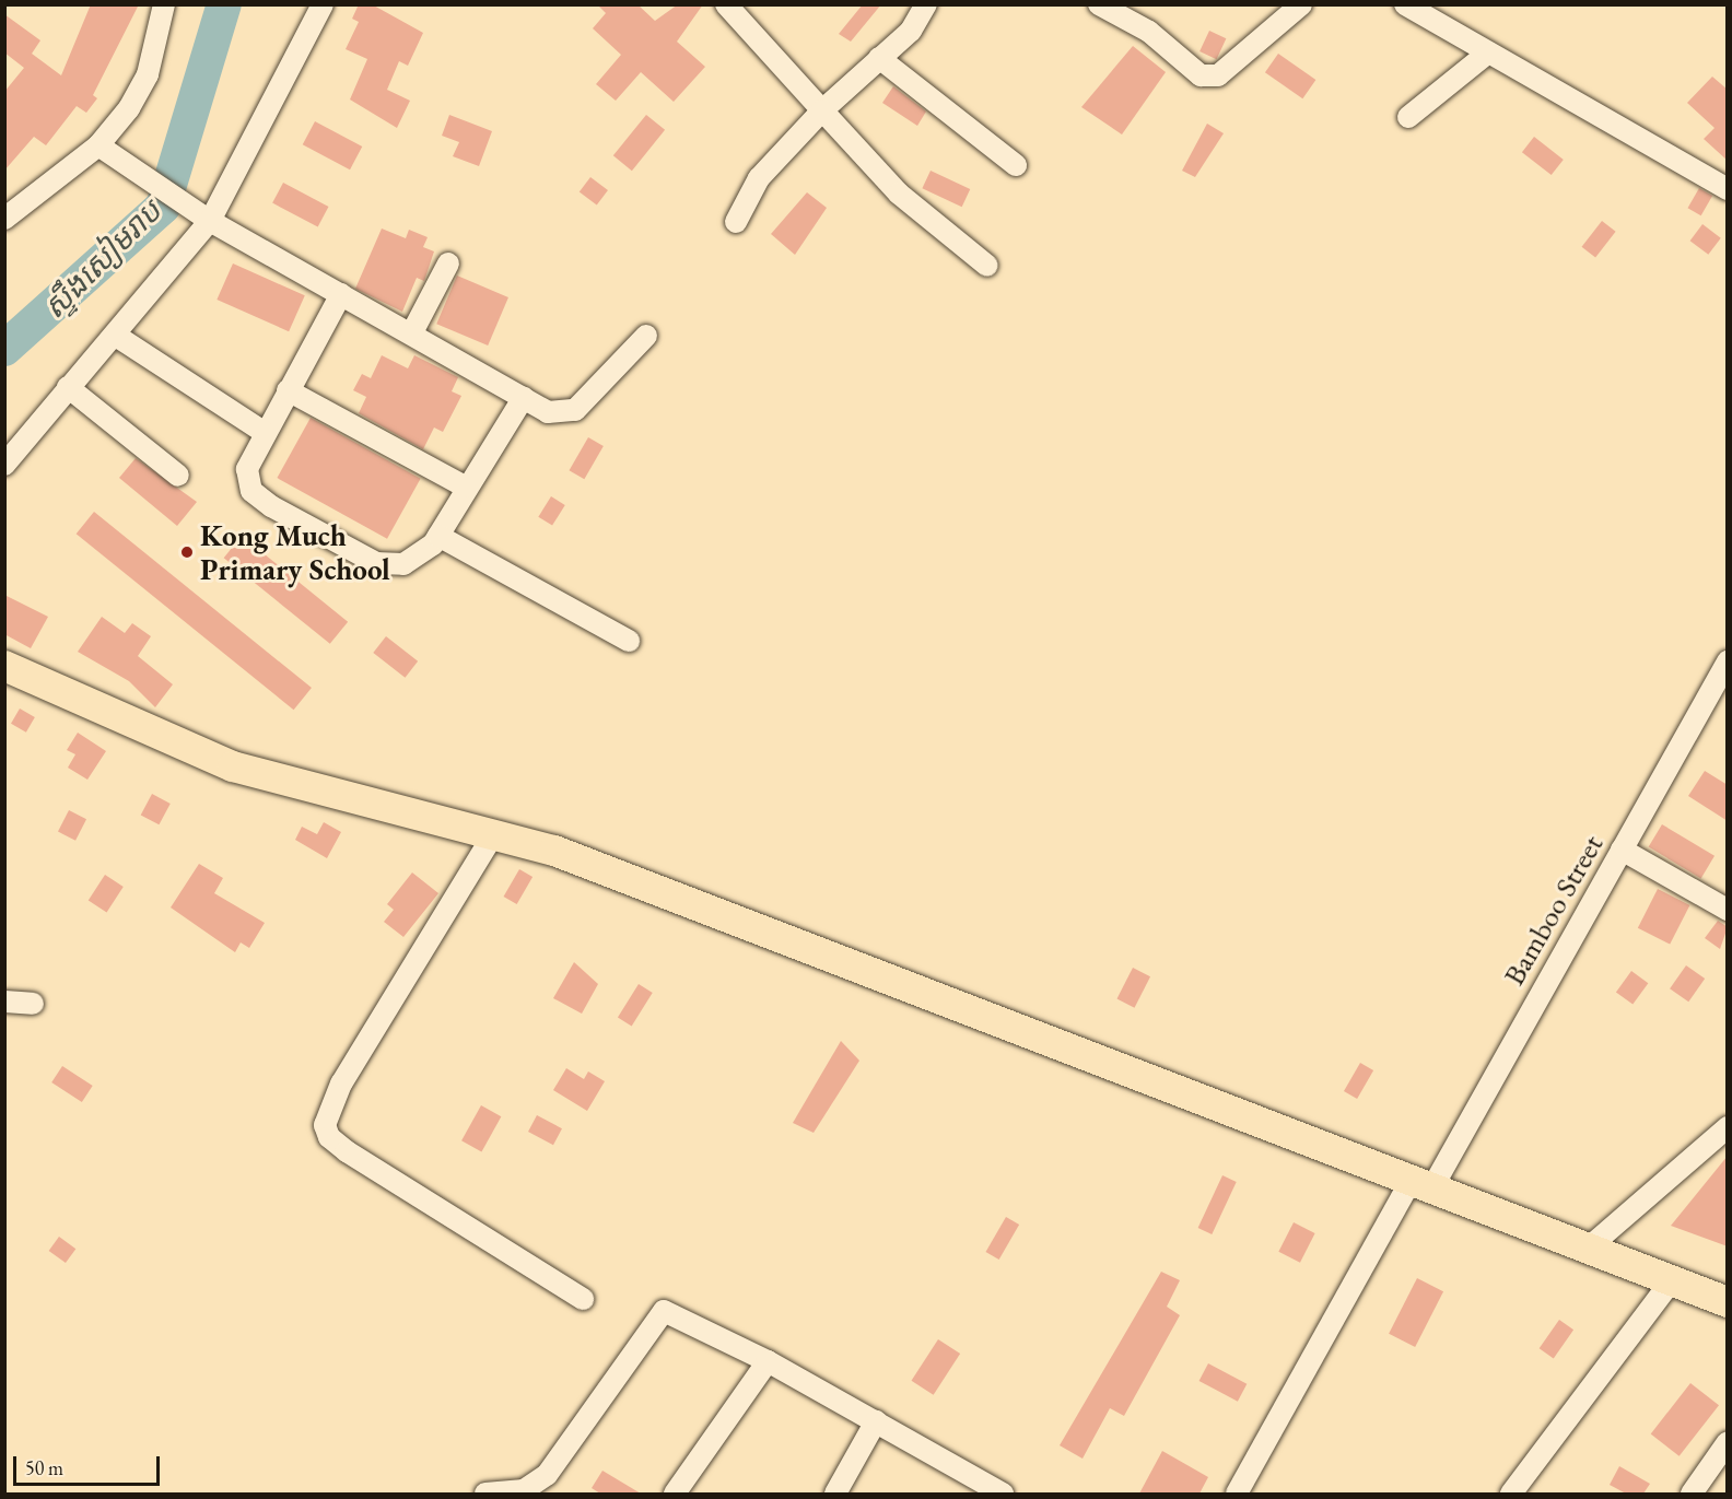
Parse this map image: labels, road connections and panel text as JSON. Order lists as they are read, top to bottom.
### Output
{
  "streets": {
    "street": ["Bamboo Street"]
  },
  "water": ["ស្ទឹងសៀមរាប"],
  "places": ["Kong Much Primary School"],
  "scale_bar": "50 m"
}
